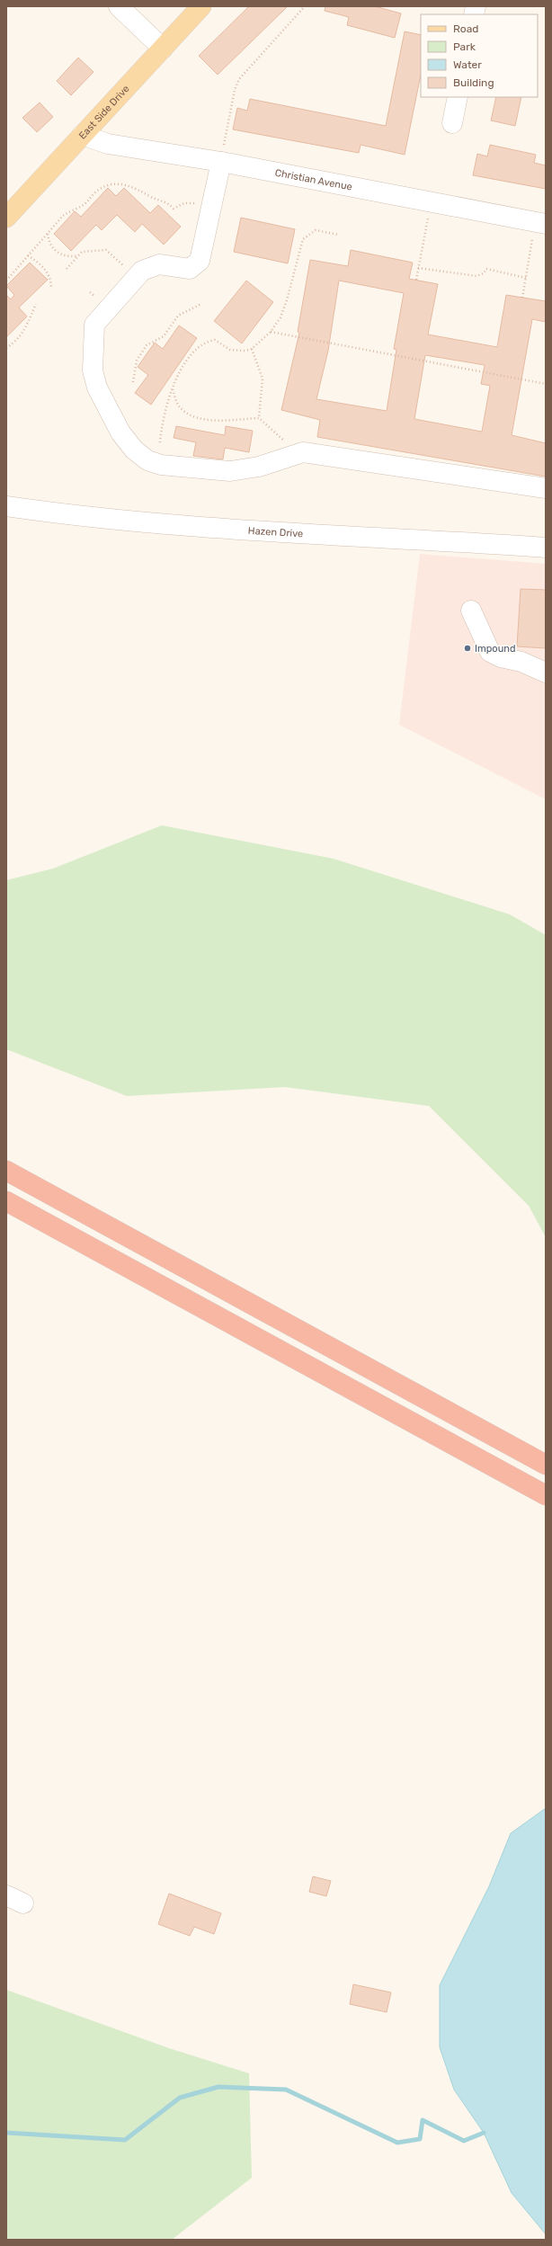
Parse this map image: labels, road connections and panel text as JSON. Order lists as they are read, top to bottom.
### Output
{
  "streets": {
    "main road": ["East Side Drive"],
    "street": ["Christian Avenue", "Hazen Drive"]
  },
  "crossings": [
    ["East Side Drive", "Christian Avenue"]
  ],
  "places": ["Impound"],
  "legend": [
    "Road",
    "Park",
    "Water",
    "Building"
  ]
}
